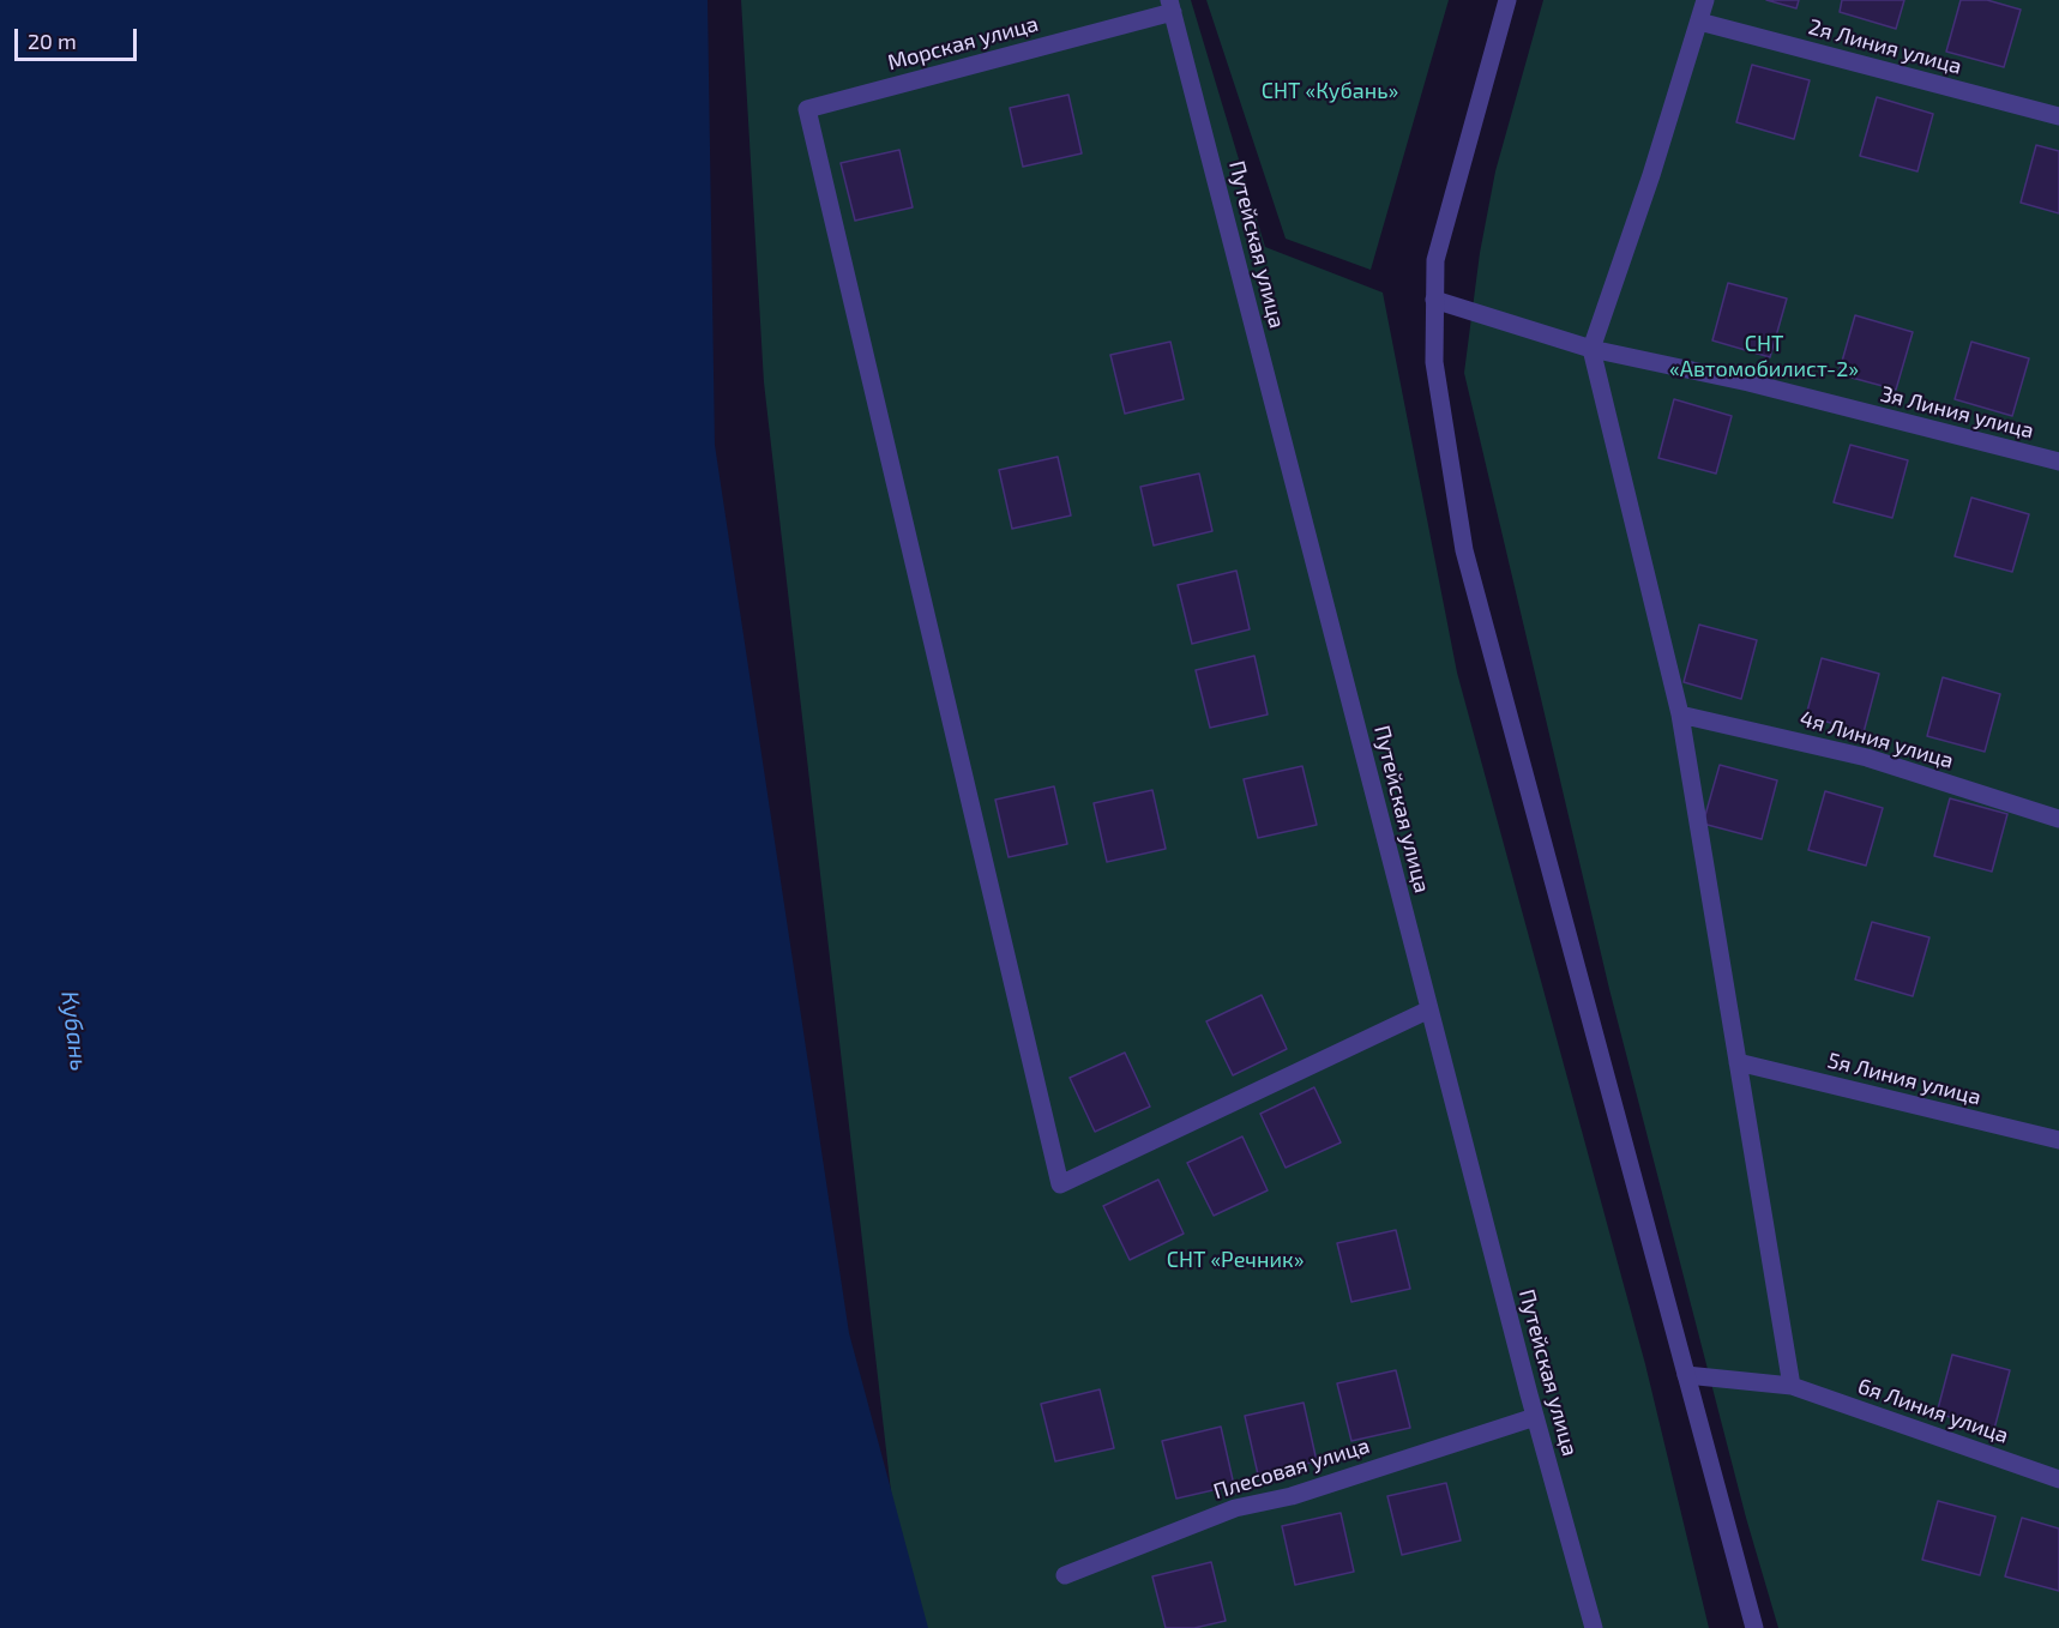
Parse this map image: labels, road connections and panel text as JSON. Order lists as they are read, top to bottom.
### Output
{
  "streets": {
    "street": [
      "Морская улица",
      "2я Линия улица",
      "Путейская улица",
      "3я Линия улица",
      "4я Линия улица",
      "5я Линия улица",
      "6я Линия улица",
      "Плесовая улица"
    ]
  },
  "crossings": [
    ["Морская улица", "Путейская улица"],
    ["Путейская улица", "Плесовая улица"]
  ],
  "water": ["Кубань"],
  "parks": ["СНТ «Кубань»", "СНТ «Автомобилист-2»", "СНТ «Речник»"],
  "scale_bar": "20 m"
}
